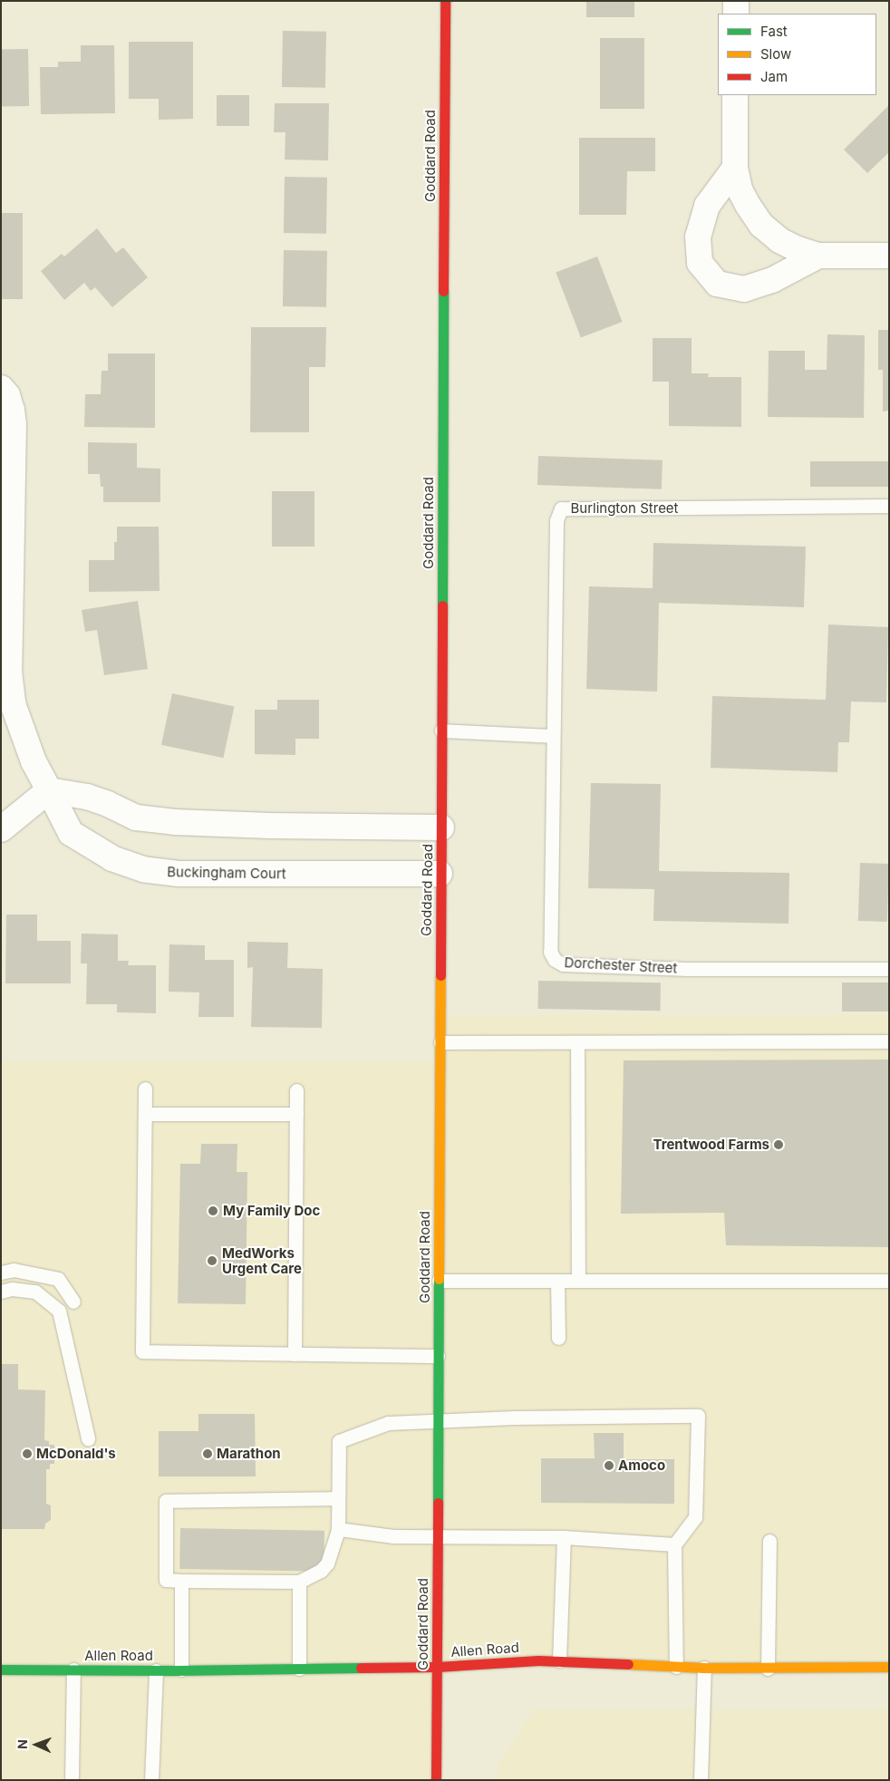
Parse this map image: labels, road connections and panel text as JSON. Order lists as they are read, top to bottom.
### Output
{
  "streets": {
    "main road": ["Goddard Road", "Allen Road"],
    "street": ["Buckingham Court"],
    "lane": ["Burlington Street", "Dorchester Street"]
  },
  "crossings": [
    ["Goddard Road", "Buckingham Court"],
    ["Goddard Road", "Allen Road"],
    ["Burlington Street", "Dorchester Street"]
  ],
  "places": [
    "Trentwood Farms",
    "My Family Doc",
    "MedWorks Urgent Care",
    "McDonald's",
    "Marathon",
    "Amoco"
  ],
  "legend": ["Fast", "Slow", "Jam"],
  "north": "left"
}
